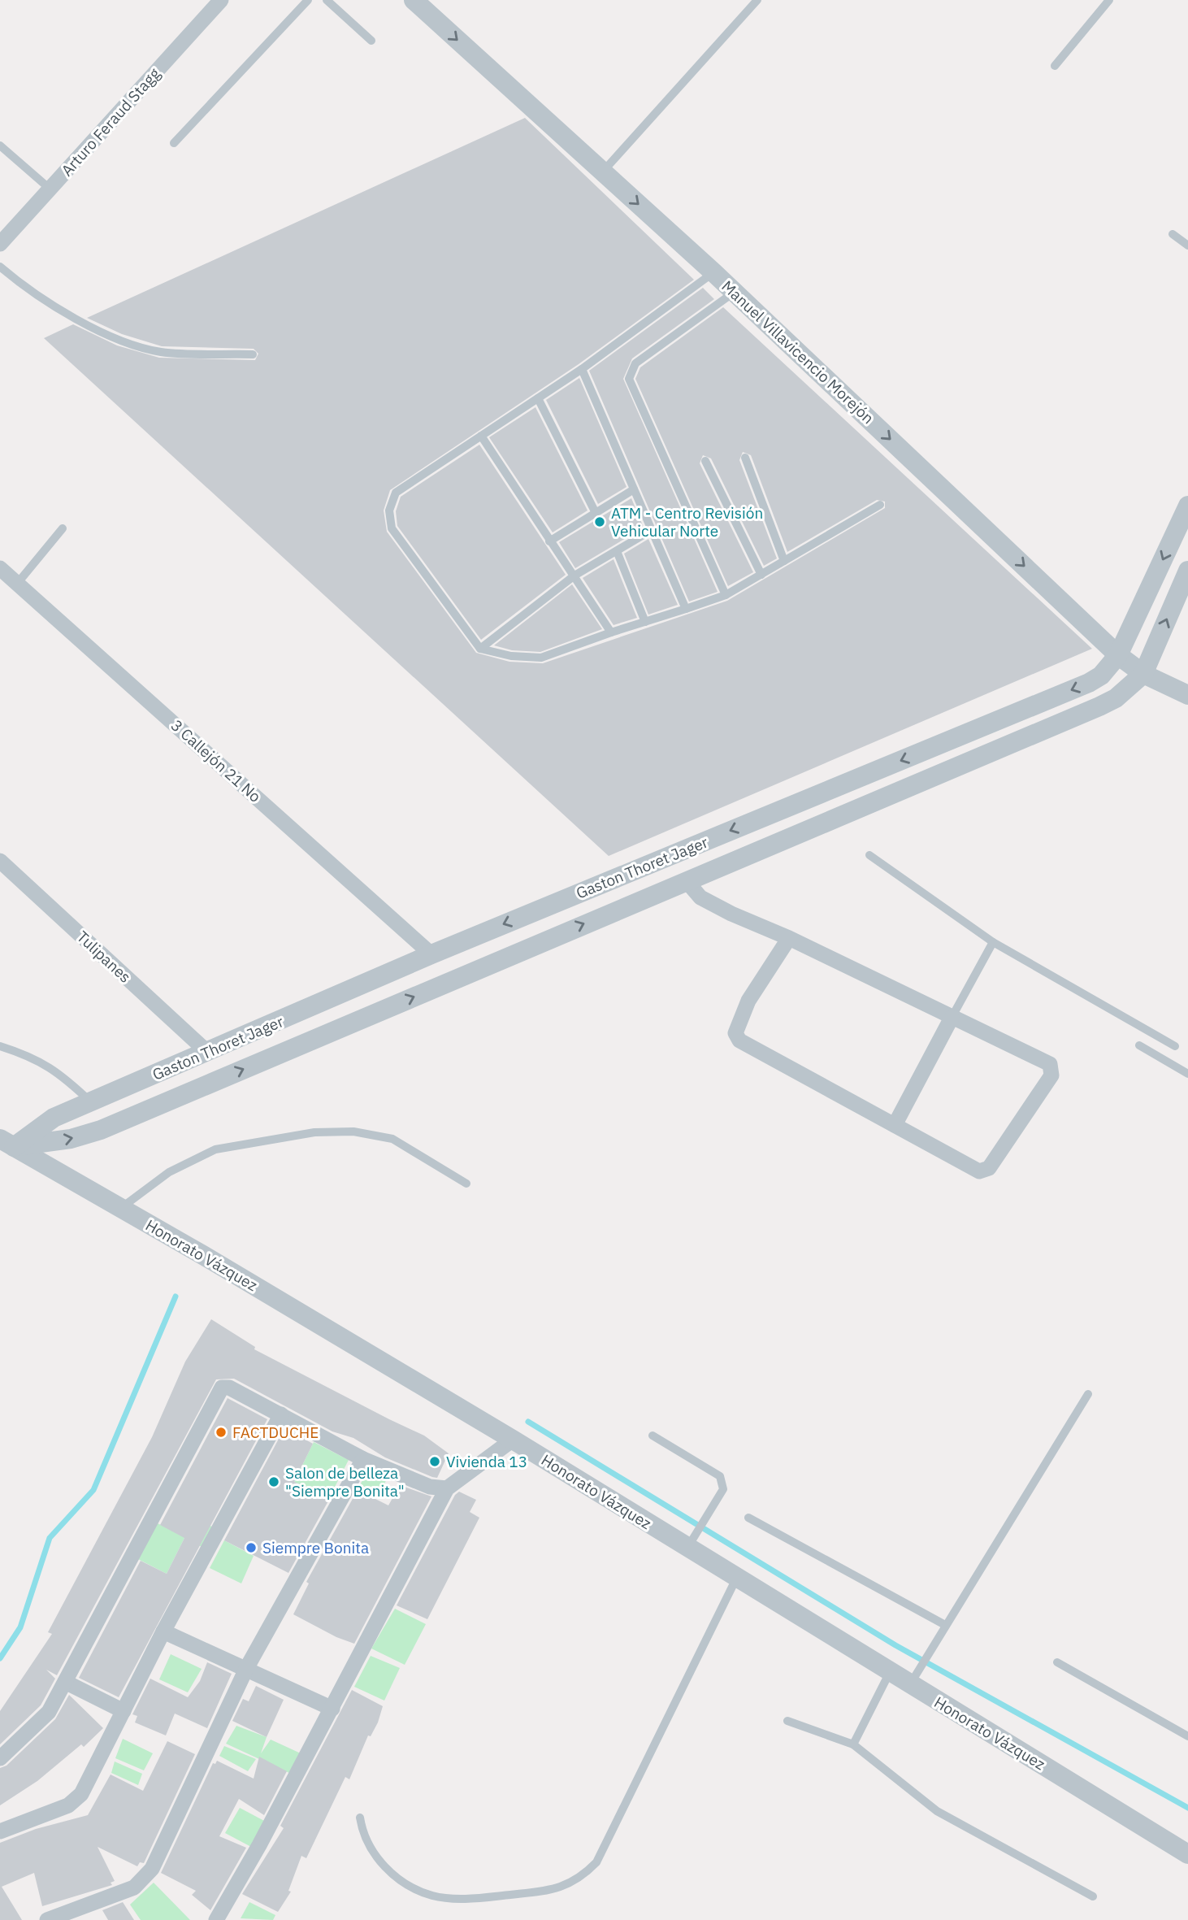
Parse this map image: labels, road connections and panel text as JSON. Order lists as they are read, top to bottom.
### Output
{
  "streets": {
    "street": [
      "Arturo Feraud Stagg",
      "Manuel Villavicencio Morejón",
      "3 Callejón 21 No",
      "Gaston Thoret Jager",
      "Tulipanes",
      "Honorato Vázquez"
    ]
  },
  "crossings": [
    ["Manuel Villavicencio Morejón", "Gaston Thoret Jager"],
    ["3 Callejón 21 No", "Gaston Thoret Jager"],
    ["Gaston Thoret Jager", "Tulipanes"],
    ["Gaston Thoret Jager", "Honorato Vázquez"]
  ],
  "one_way": ["Manuel Villavicencio Morejón"],
  "places": [
    "ATM - Centro Revisión Vehicular Norte",
    "FACTDUCHE",
    "Vivienda 13",
    "Salon de belleza \"Siempre Bonita\"",
    "Siempre Bonita"
  ]
}
